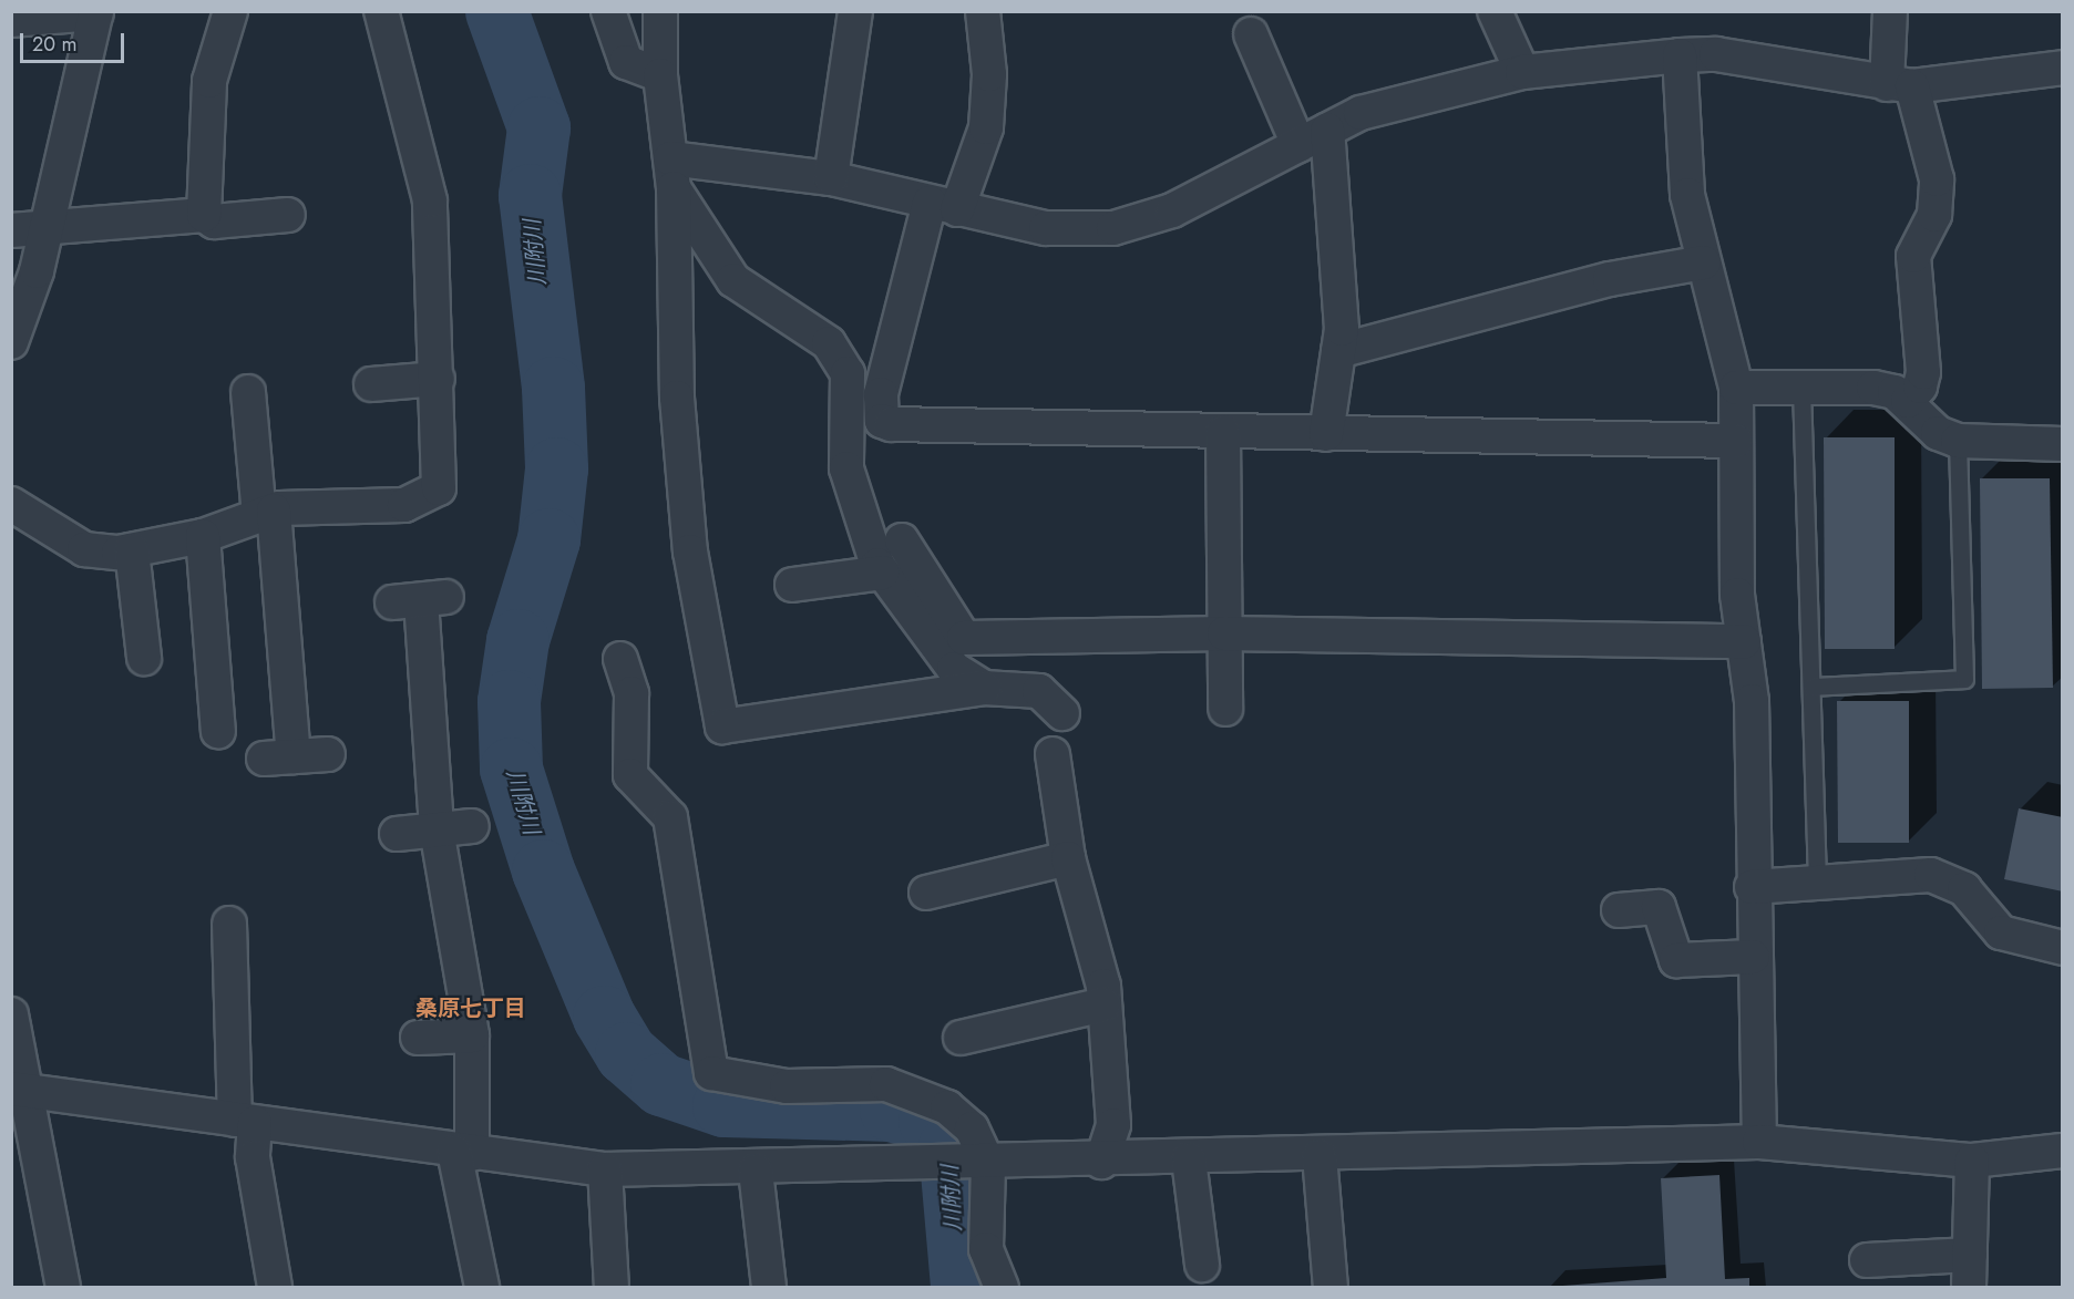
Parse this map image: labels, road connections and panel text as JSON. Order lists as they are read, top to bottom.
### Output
{
  "districts": ["桑原七丁目"],
  "water": ["川附川"],
  "scale_bar": "20 m"
}
